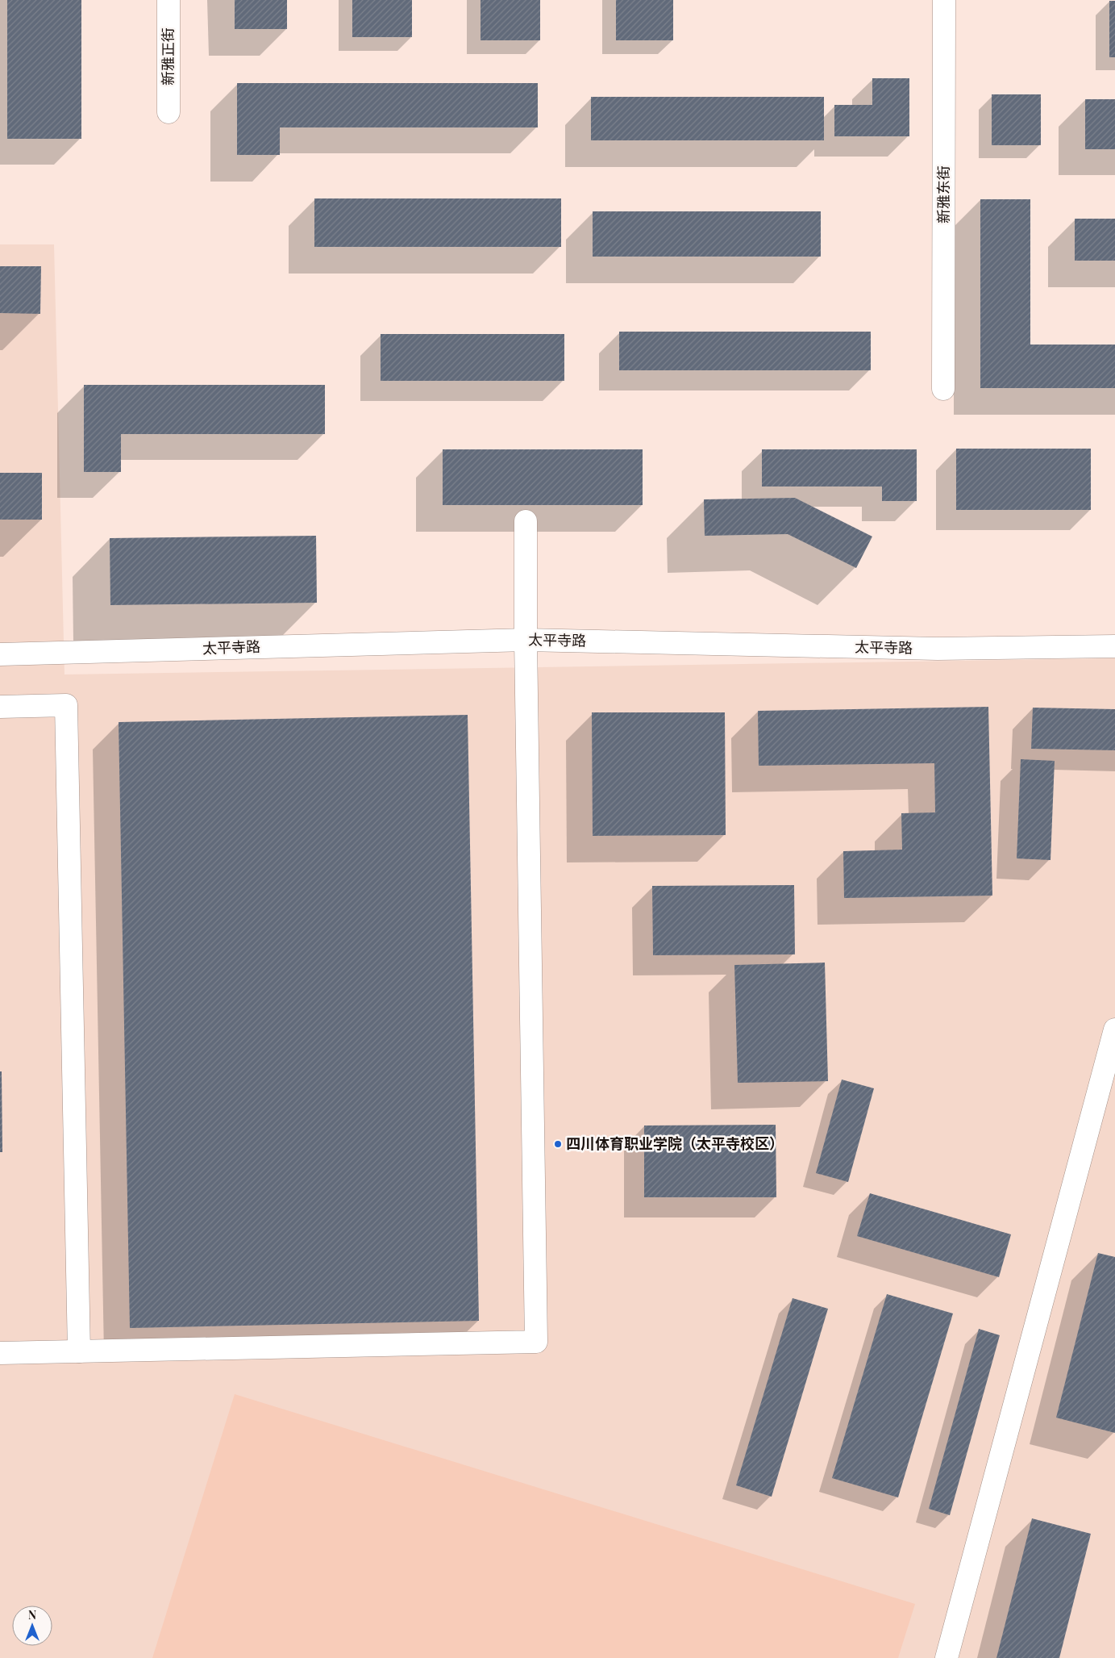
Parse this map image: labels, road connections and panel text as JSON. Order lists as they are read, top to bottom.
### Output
{
  "streets": {
    "street": ["新雅正街", "新雅东街", "太平寺路"]
  },
  "places": ["四川体育职业学院（太平寺校区）"],
  "north": "top"
}
